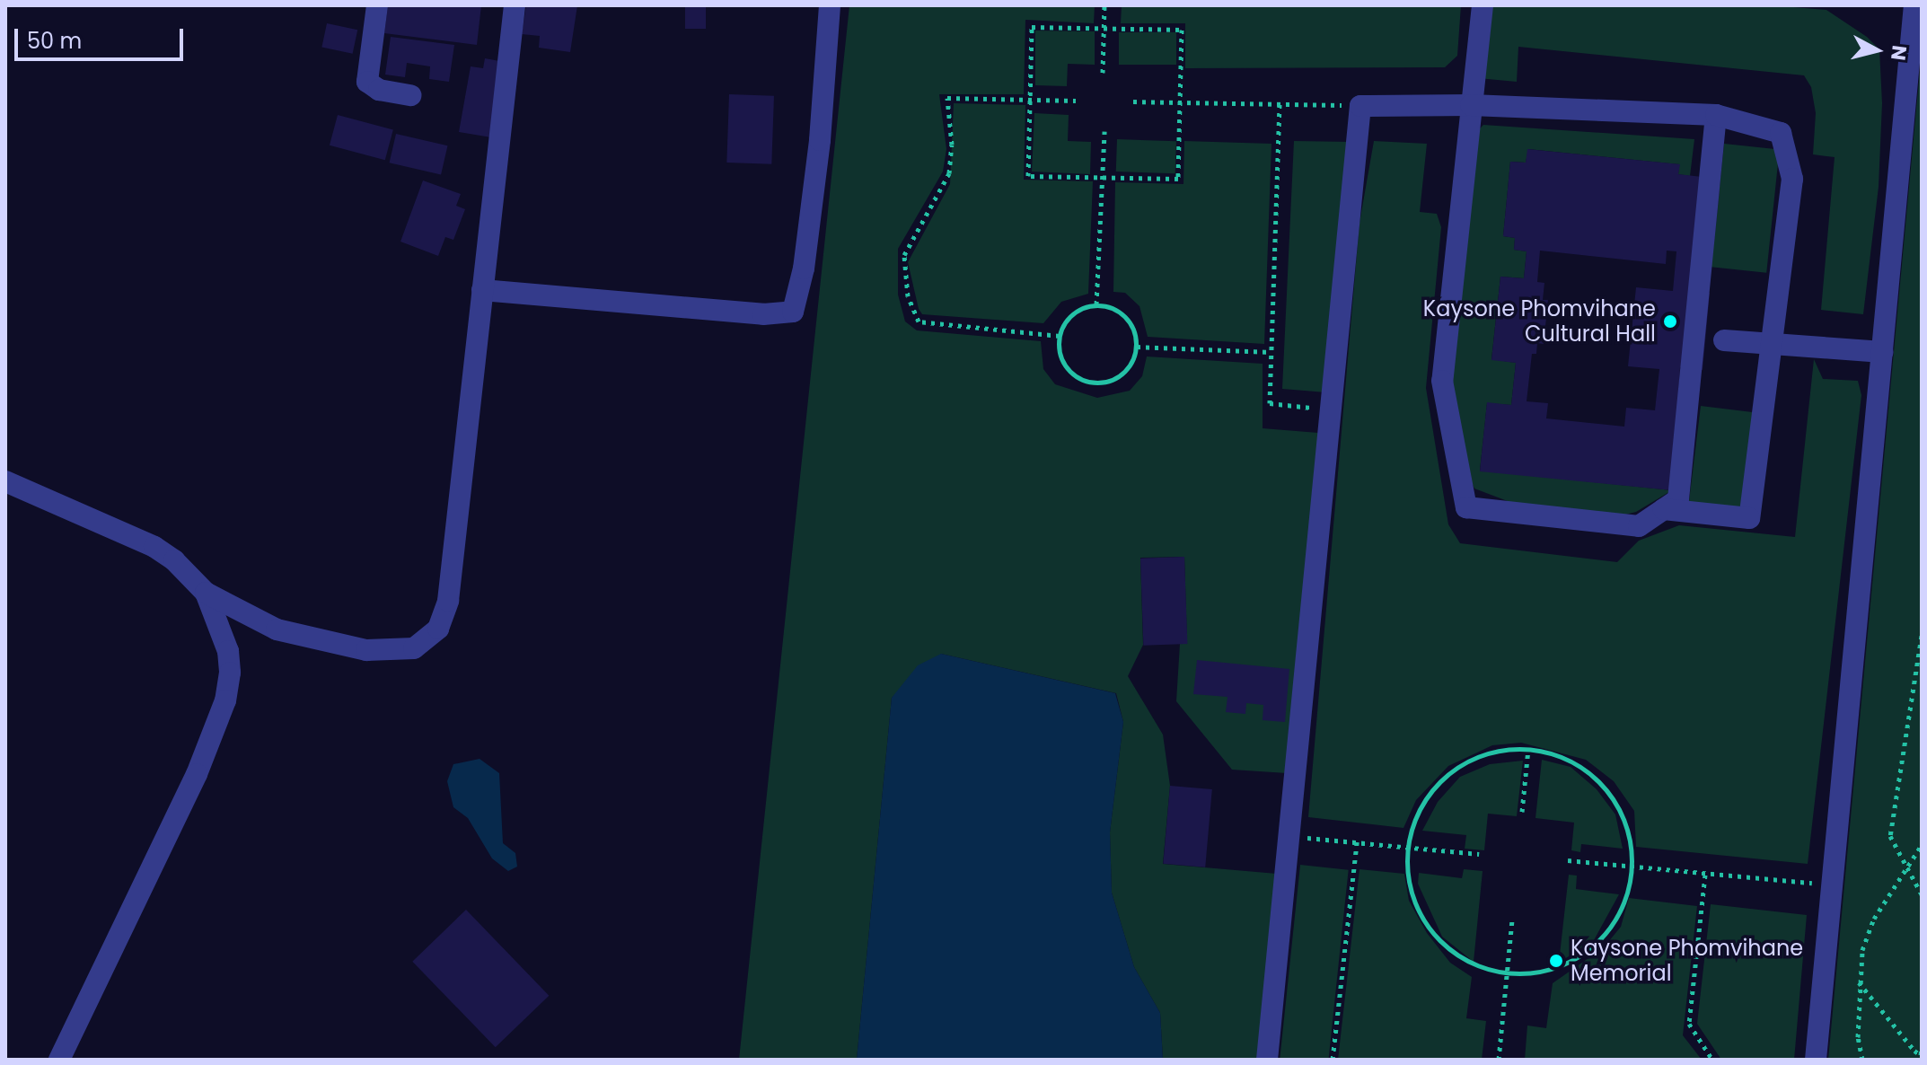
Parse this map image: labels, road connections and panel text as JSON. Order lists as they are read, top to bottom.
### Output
{
  "places": ["Kaysone Phomvihane Cultural Hall", "Kaysone Phomvihane Memorial"],
  "scale_bar": "50 m",
  "north": "right"
}
